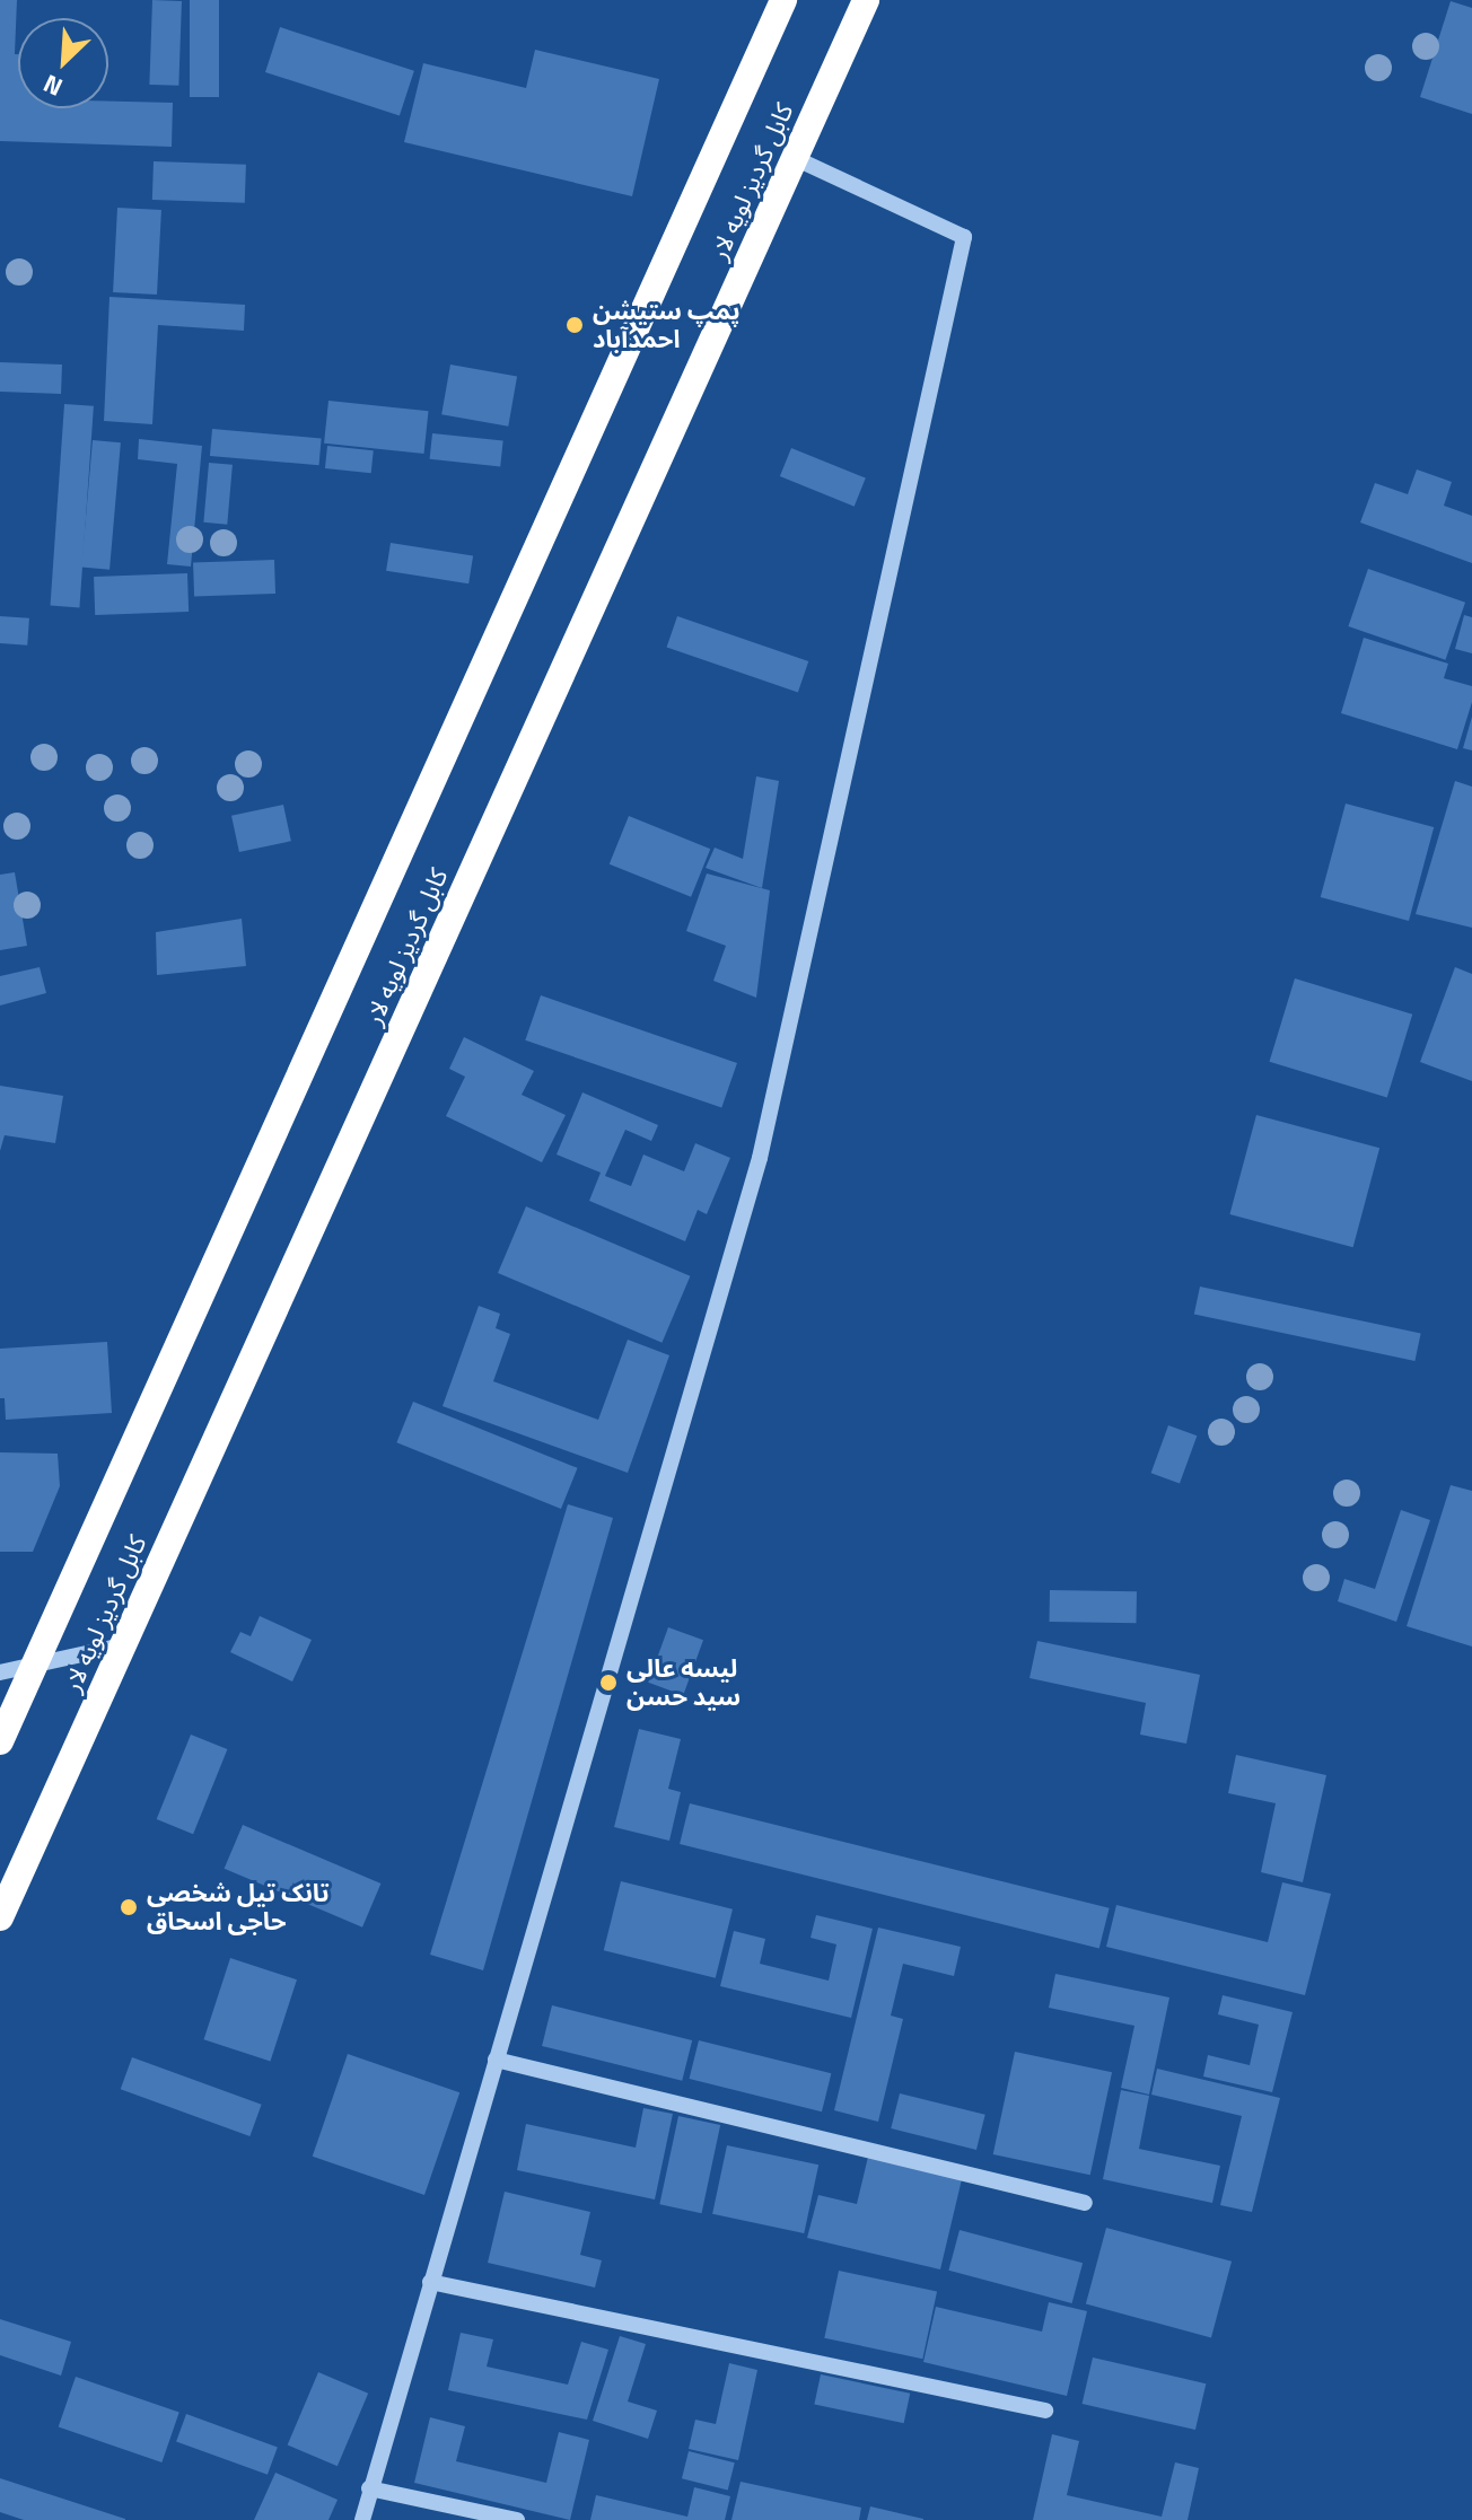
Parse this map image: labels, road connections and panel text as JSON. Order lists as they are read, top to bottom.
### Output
{
  "streets": {
    "highway": ["کابل گردیز لویه لار"]
  },
  "places": ["پمپ ستیشن احمدآباد", "لیسه عالی سید حسن", "تانک تیل شخصی حاجی اسحاق"],
  "north": "bottom left"
}
